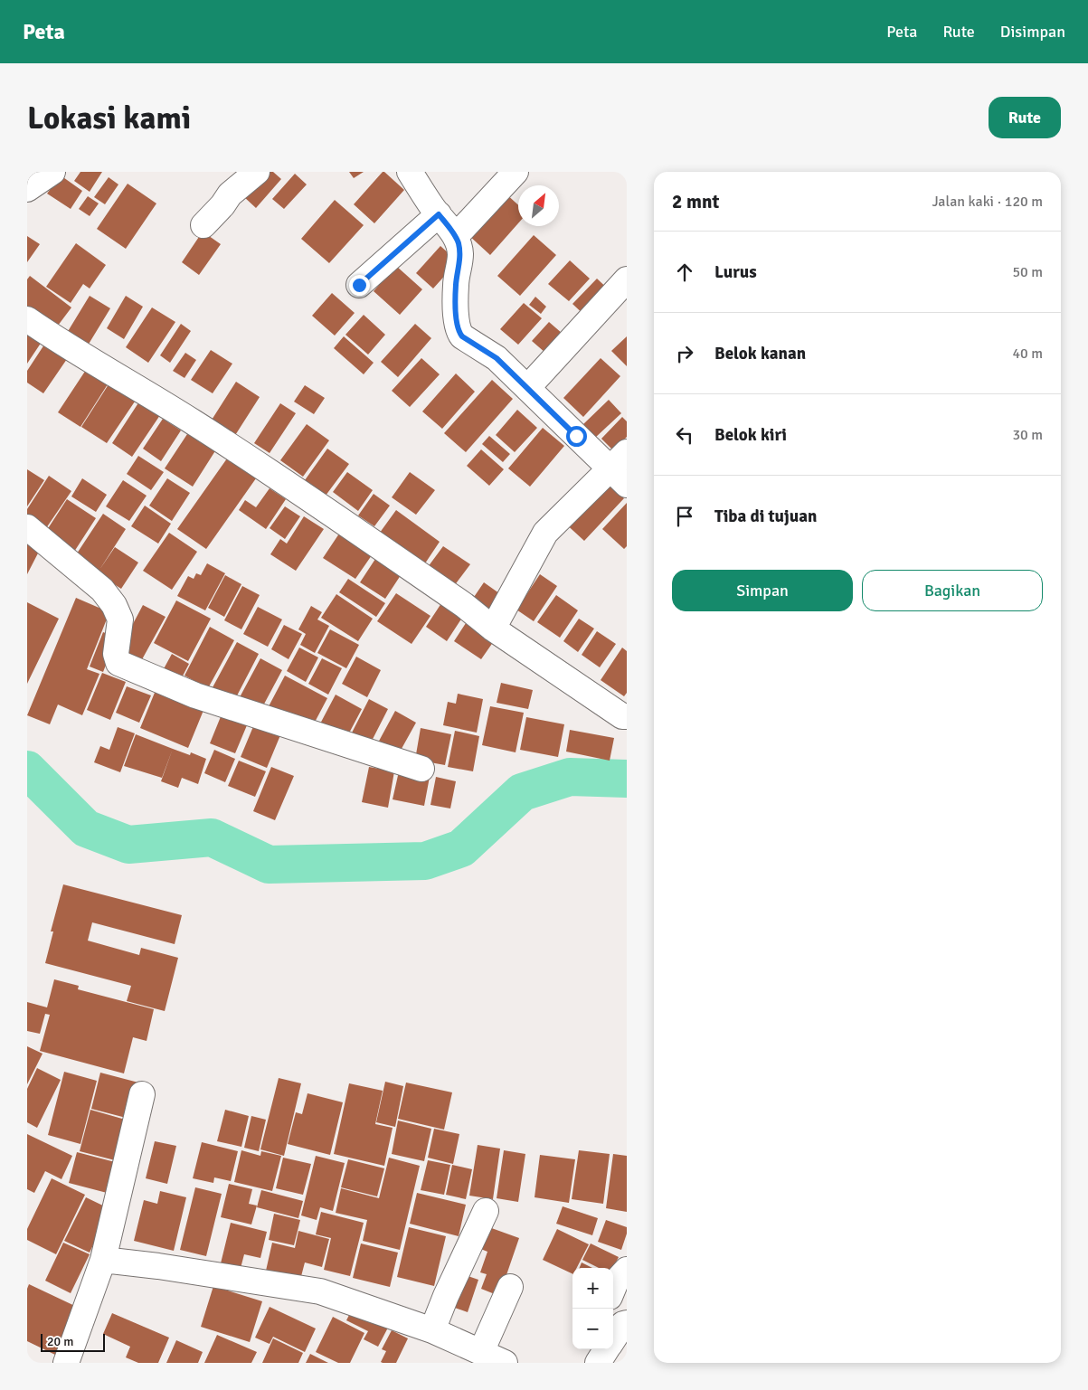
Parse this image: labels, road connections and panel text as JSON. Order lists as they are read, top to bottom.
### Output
{
  "scale_bar": "20 m",
  "north": "top right",
  "page": {
    "header": "Peta",
    "nav": ["Peta", "Rute", "Disimpan"],
    "buttons": [
      "Rute",
      ["Simpan", "Bagikan"]
    ],
    "title": "Lokasi kami",
    "heading": ["2 mnt", "Jalan kaki · 120 m"],
    "list": [
      ["Lurus", "50 m"],
      ["Belok kanan", "40 m"],
      ["Belok kiri", "30 m"],
      "Tiba di tujuan"
    ],
    "map_buttons": ["+", "−"],
    "scale": "20 m"
  }
}
